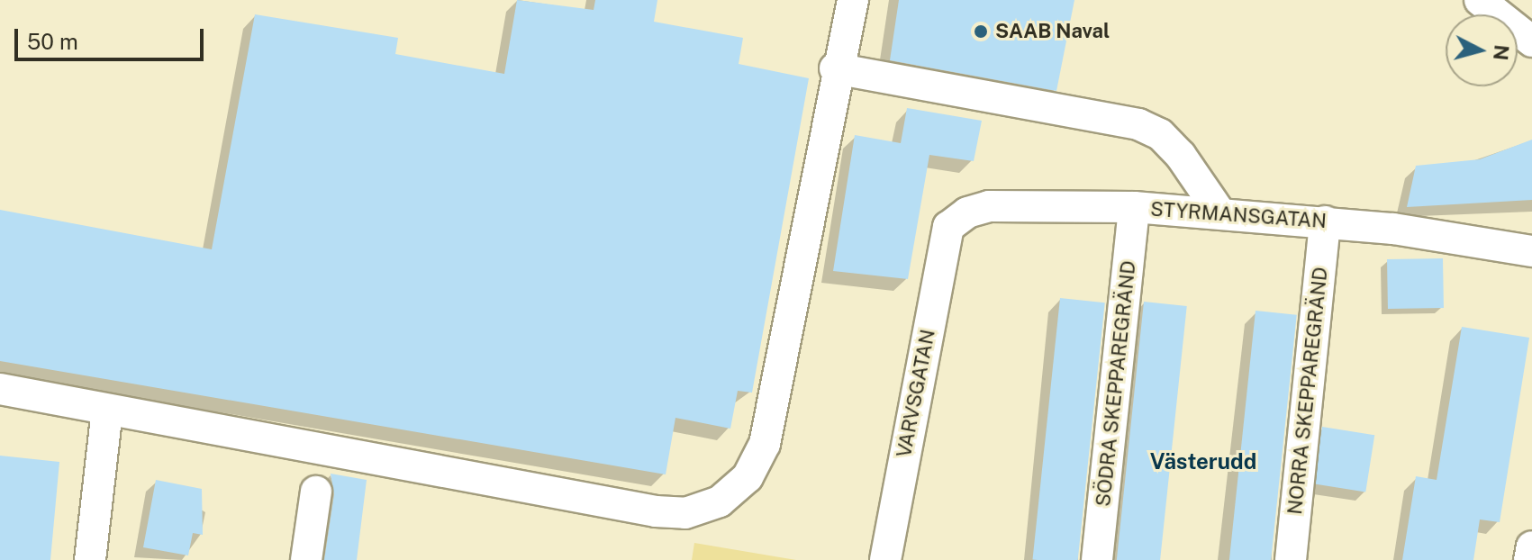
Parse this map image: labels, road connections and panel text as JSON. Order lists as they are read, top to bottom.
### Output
{
  "streets": {
    "street": [
      "STYRMANSGATAN",
      "SÖDRA SKEPPAREGRÄND",
      "NORRA SKEPPAREGRÄND",
      "VARVSGATAN"
    ]
  },
  "crossings": [
    ["STYRMANSGATAN", "SÖDRA SKEPPAREGRÄND"],
    ["STYRMANSGATAN", "NORRA SKEPPAREGRÄND"],
    ["STYRMANSGATAN", "VARVSGATAN"]
  ],
  "districts": ["Västerudd"],
  "places": ["SAAB Naval"],
  "scale_bar": "50 m",
  "north": "right"
}
